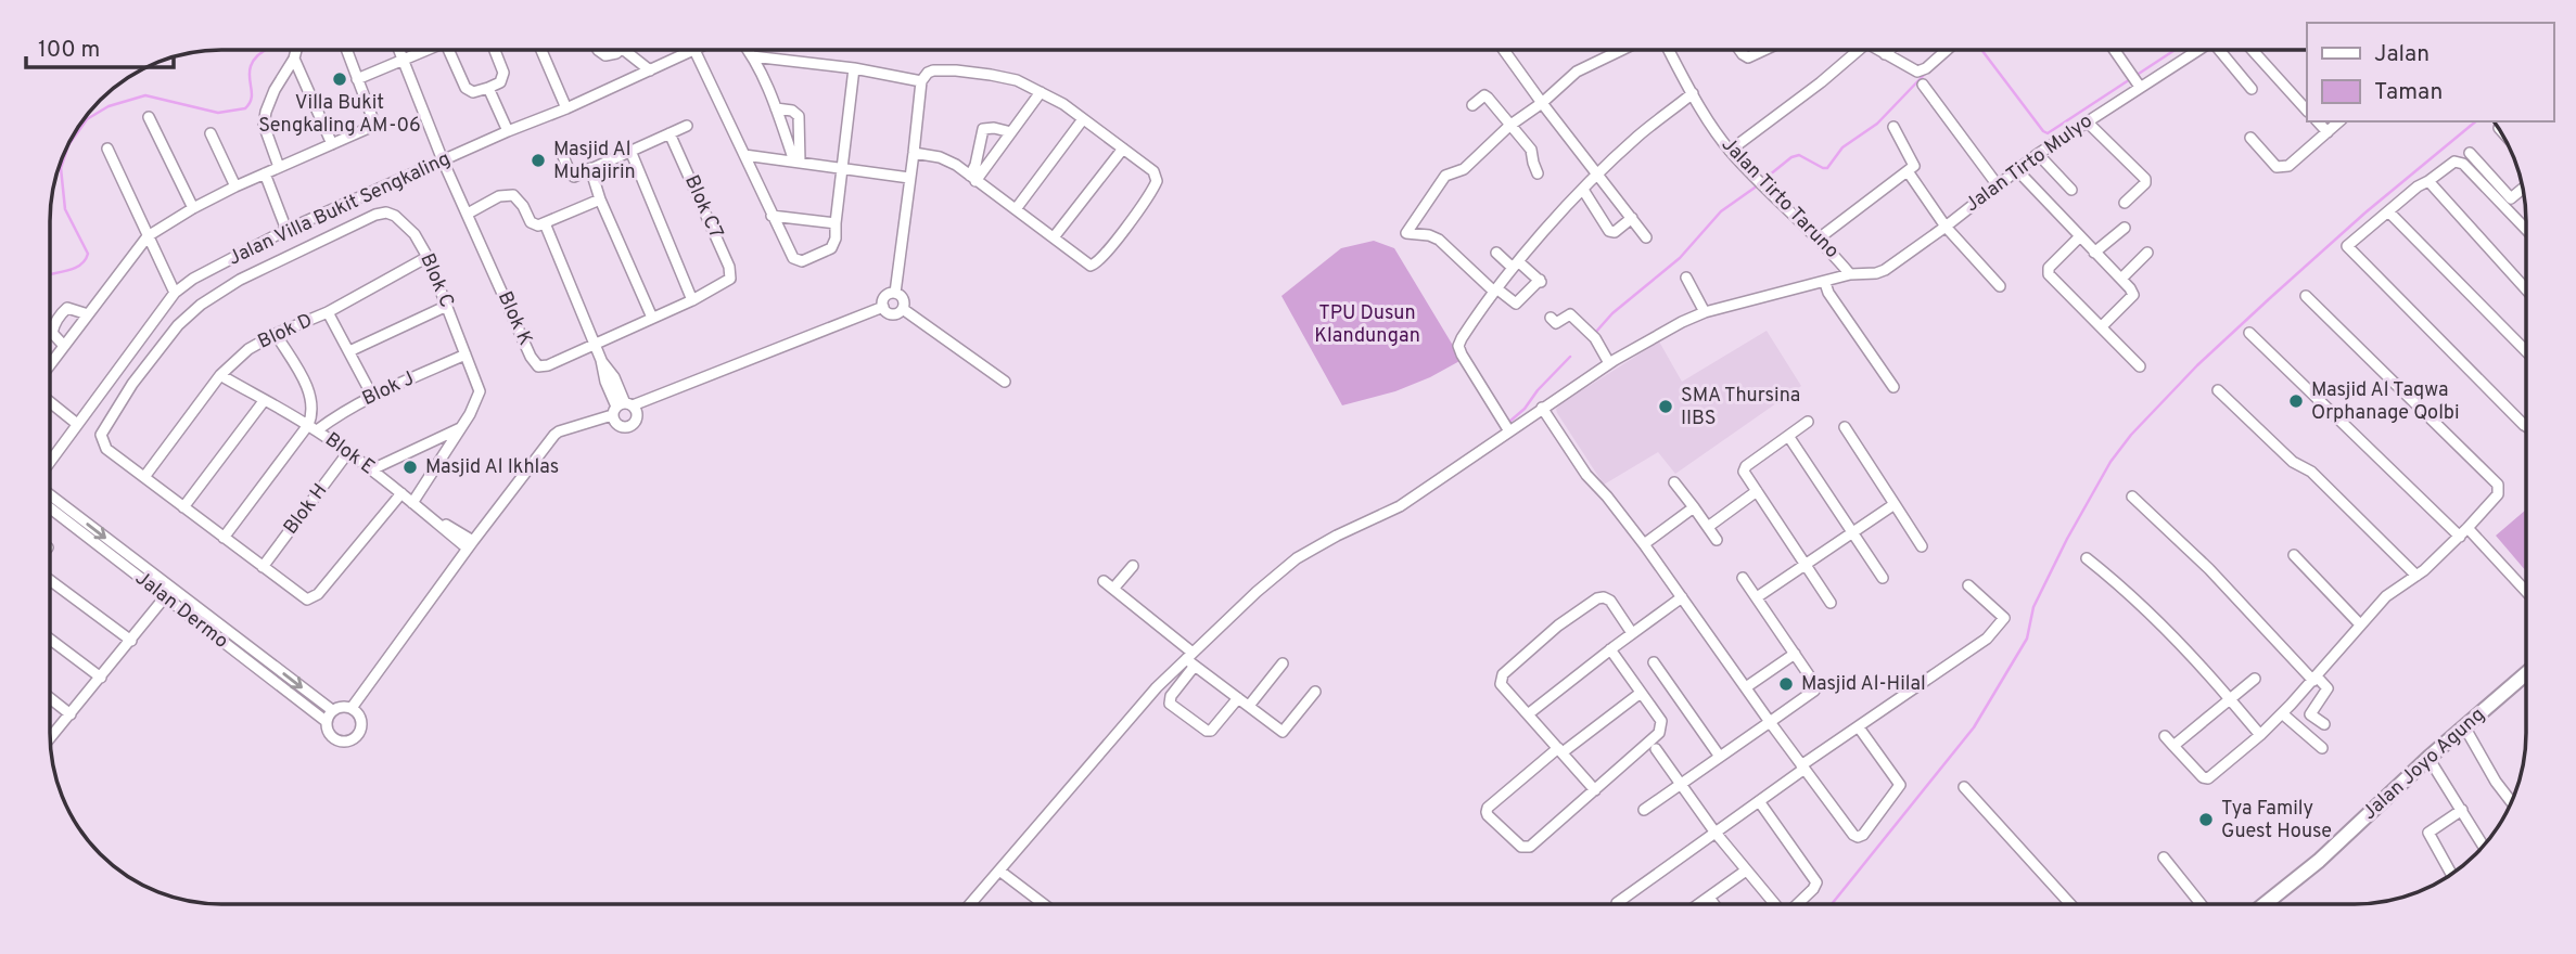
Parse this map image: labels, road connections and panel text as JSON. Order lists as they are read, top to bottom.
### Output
{
  "streets": {
    "main road": ["Jalan Joyo Agung"],
    "street": [
      "Jalan Tirto Mulyo",
      "Jalan Tirto Taruno",
      "Blok C7",
      "Jalan Villa Bukit Sengkaling",
      "Blok C",
      "Blok K",
      "Blok D",
      "Blok J",
      "Blok E",
      "Blok H",
      "Jalan Dermo"
    ]
  },
  "crossings": [
    ["Jalan Tirto Mulyo", "Jalan Tirto Taruno"],
    ["Blok C7", "Blok K"],
    ["Jalan Villa Bukit Sengkaling", "Blok K"],
    ["Blok C", "Blok D"],
    ["Blok C", "Blok J"],
    ["Blok C", "Blok E"],
    ["Blok D", "Blok E"],
    ["Blok J", "Blok E"],
    ["Blok E", "Blok H"]
  ],
  "parks": ["TPU Dusun Klandungan"],
  "places": [
    "Villa Bukit Sengkaling AM-06",
    "Masjid Al Muhajirin",
    "Masjid Al Taqwa Orphanage Qolbi",
    "SMA Thursina IIBS",
    "Masjid Al Ikhlas",
    "Masjid Al-Hilal",
    "Tya Family Guest House"
  ],
  "legend": ["Jalan", "Taman"],
  "scale_bar": "100 m"
}
